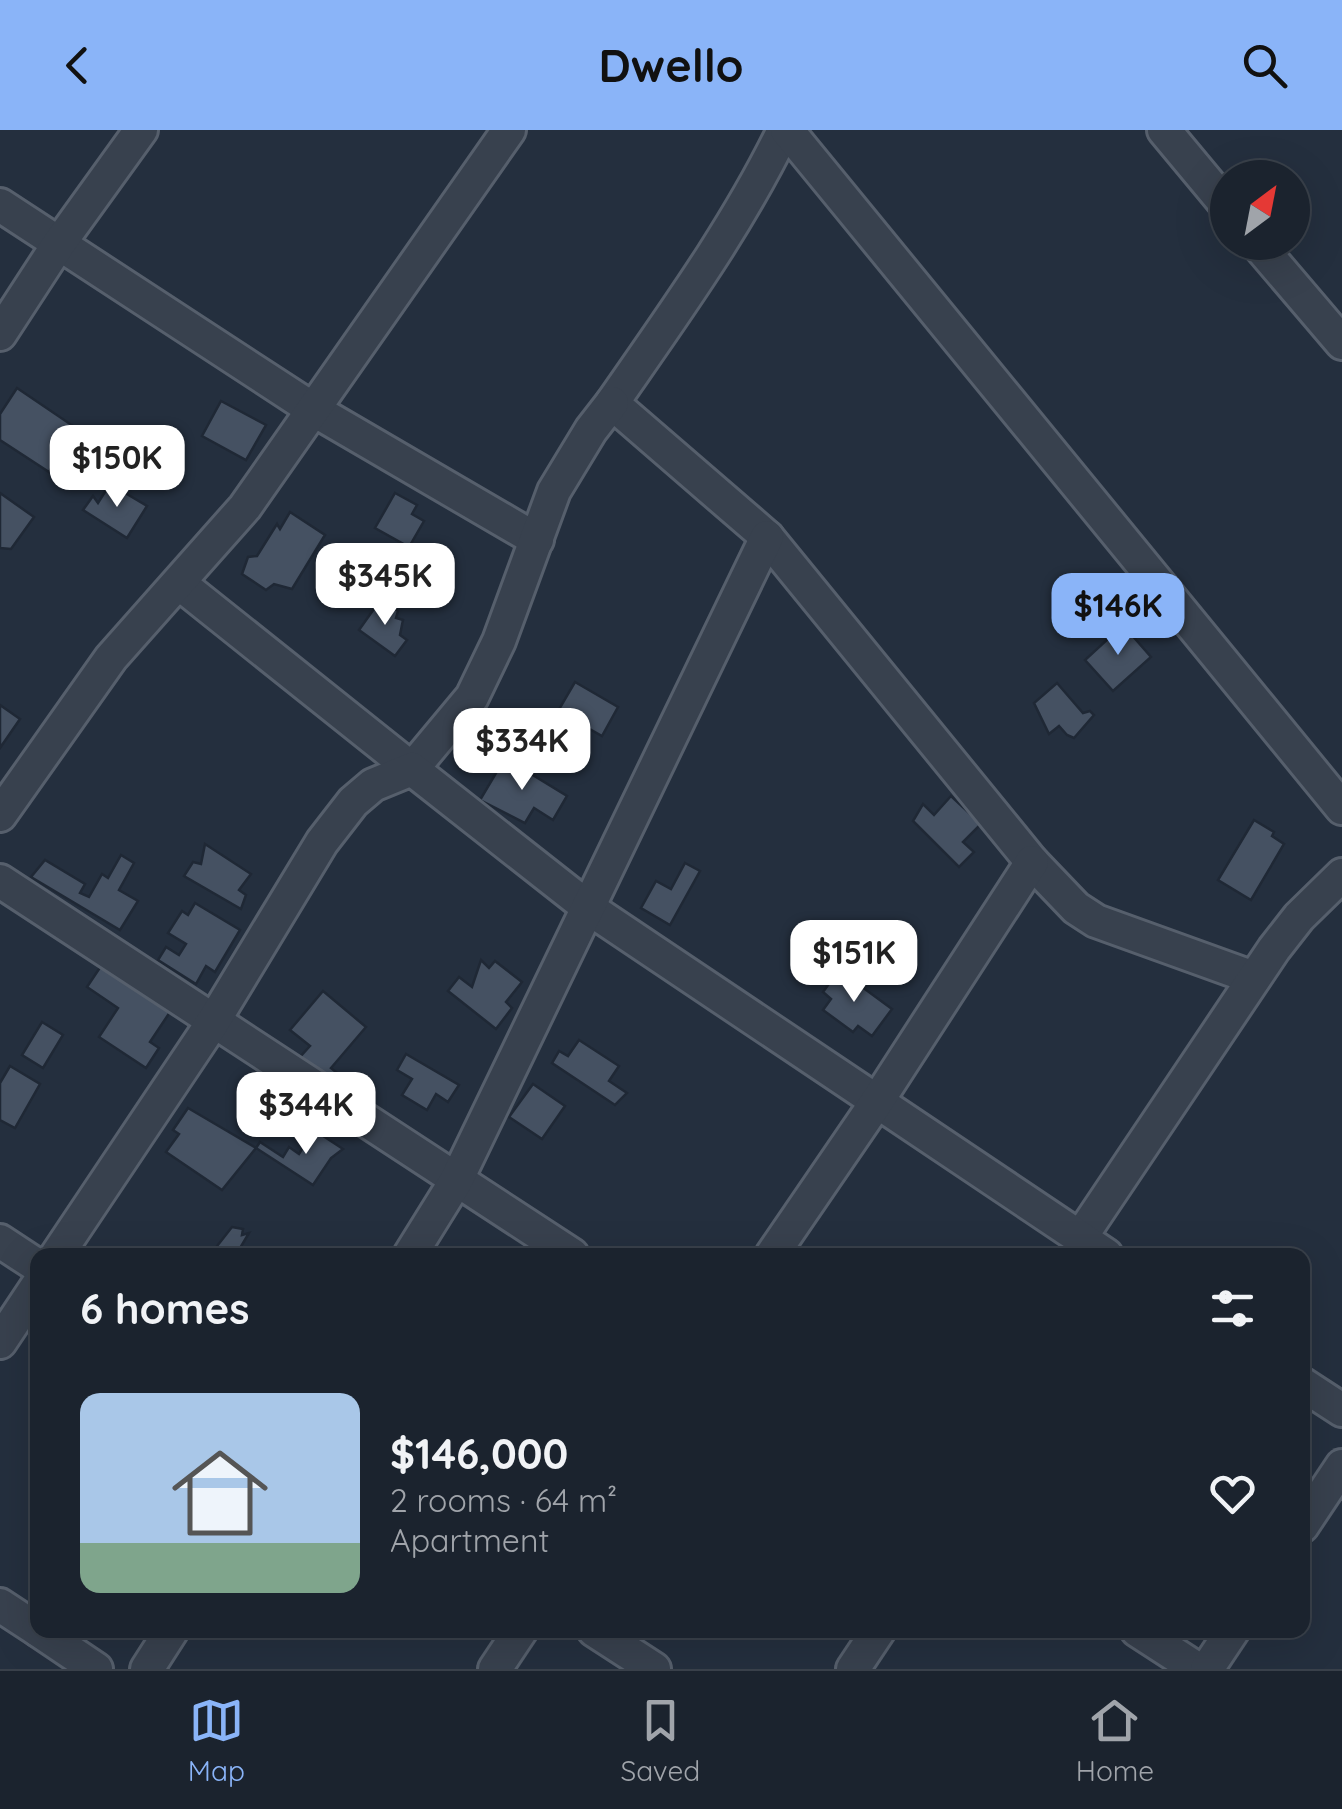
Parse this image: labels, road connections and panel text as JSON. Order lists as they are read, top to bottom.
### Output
{
  "north": "top right",
  "page": {
    "header": "Dwello",
    "price": [
      "$150K",
      "$345K",
      "$146K",
      "$334K",
      "$151K",
      "$344K"
    ],
    "heading": "6 homes",
    "list": [
      {
        "name": "$146,000",
        "note": "2 rooms · 64 m² · Apartment"
      }
    ],
    "tabs": ["Map", "Saved", "Home"]
  }
}
